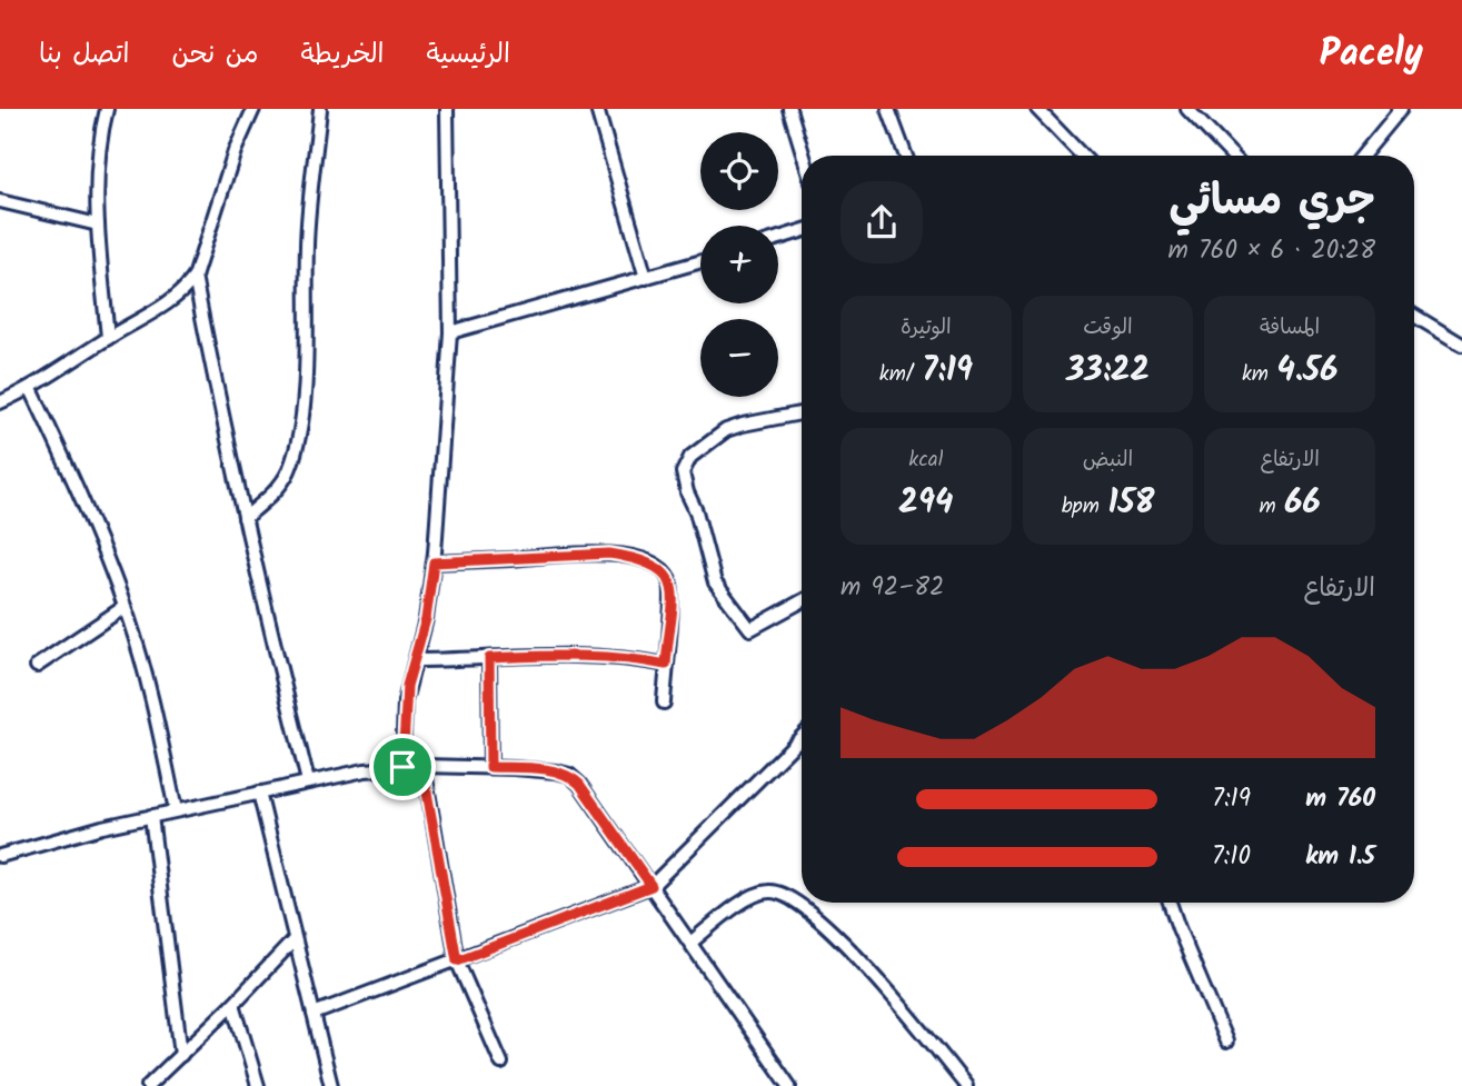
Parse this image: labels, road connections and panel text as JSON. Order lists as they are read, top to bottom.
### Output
{
  "page": {
    "header": "Pacely",
    "nav": [
      "الرئيسية",
      "الخريطة",
      "من نحن",
      "اتصل بنا"
    ],
    "map_buttons": ["+", "−"],
    "heading": ["جري مسائي", "20:28 · 6 × 760 m"],
    "stats": [
      ["المسافة", "4.56 km"],
      ["الوقت", "33:22"],
      ["الوتيرة", "7:19 /km"],
      ["الارتفاع", "66 m"],
      ["النبض", "158 bpm"],
      ["kcal", "294"]
    ],
    "chart": ["الارتفاع", "82–92 m"],
    "list": [
      {
        "name": "760 m",
        "note": "7:19"
      },
      {
        "name": "1.5 km",
        "note": "7:10"
      }
    ]
  }
}
